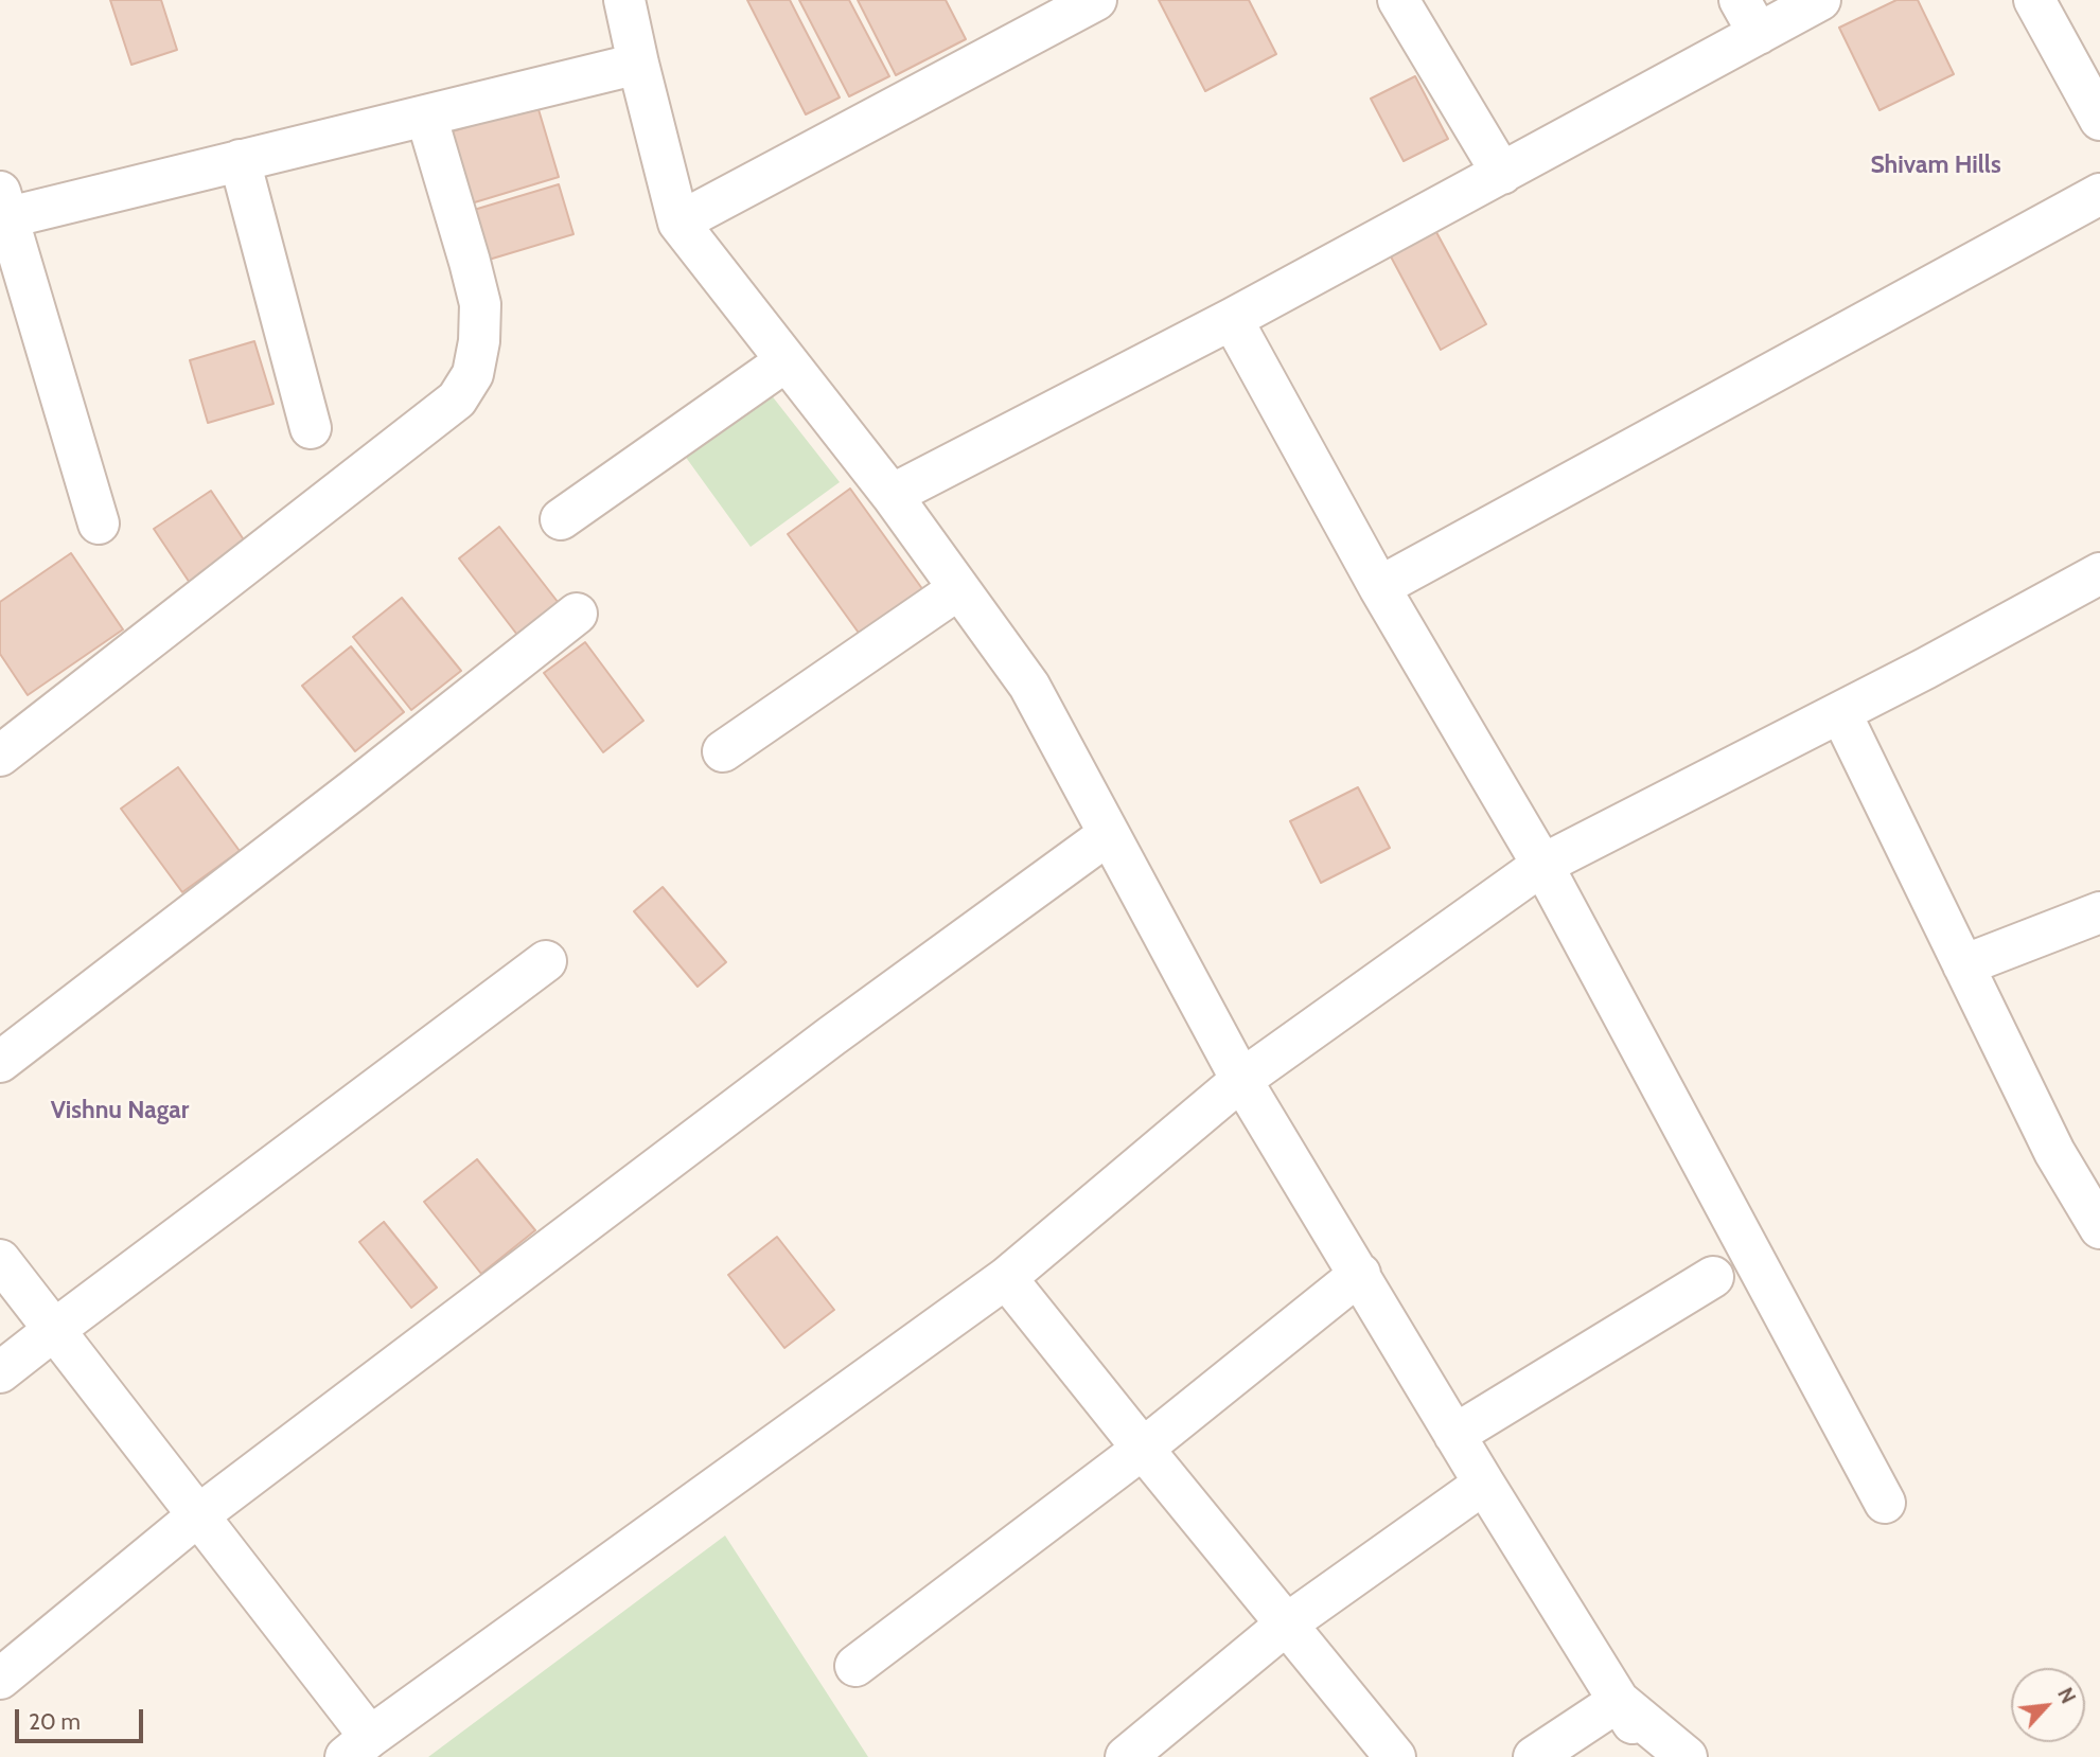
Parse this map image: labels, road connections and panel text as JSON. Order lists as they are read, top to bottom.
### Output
{
  "districts": ["Shivam Hills", "Vishnu Nagar"],
  "scale_bar": "20 m",
  "north": "top right"
}
